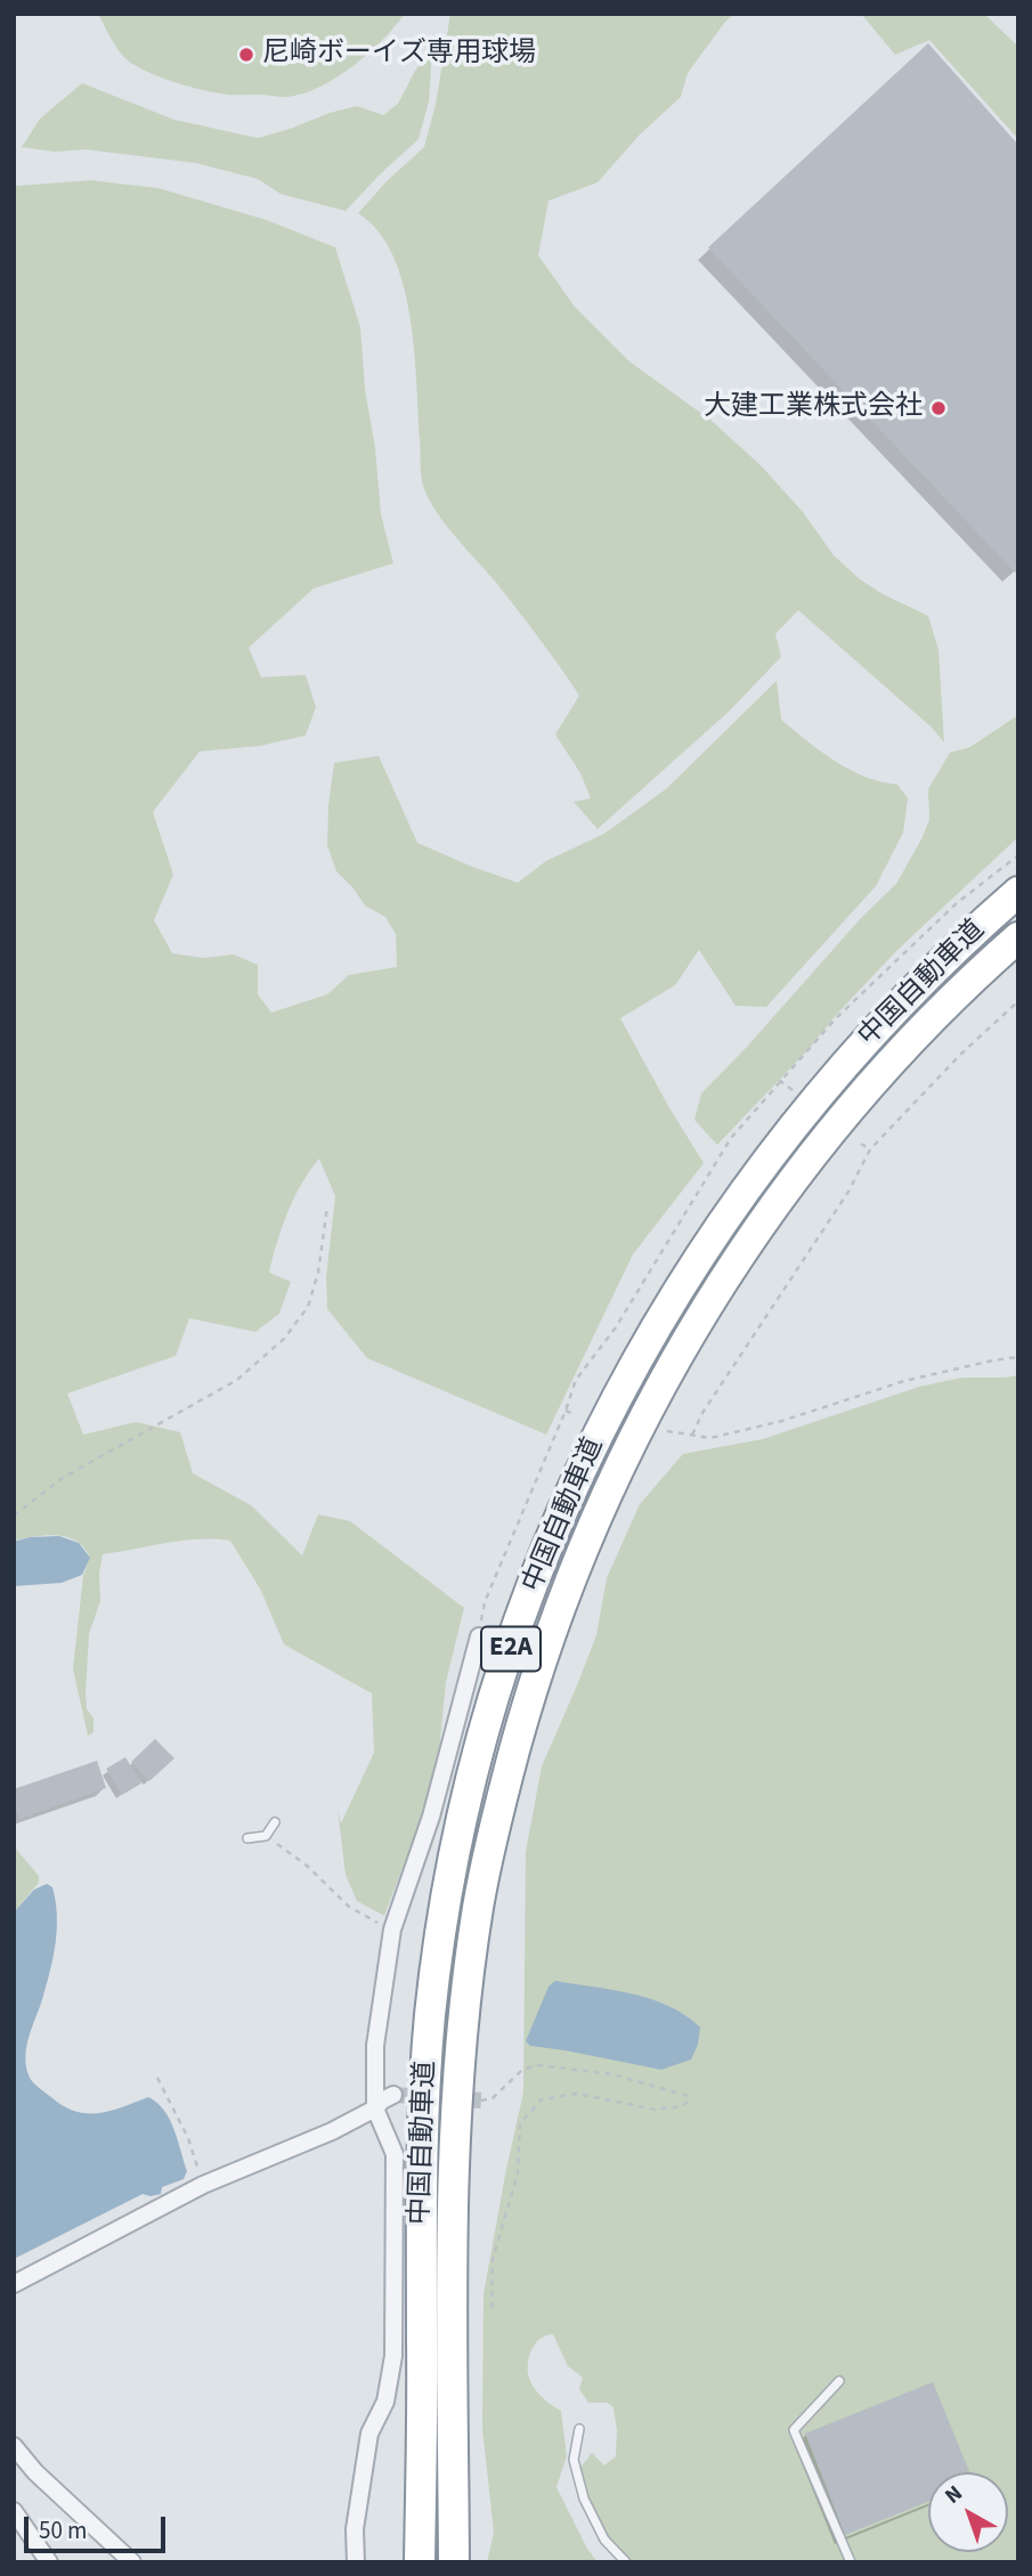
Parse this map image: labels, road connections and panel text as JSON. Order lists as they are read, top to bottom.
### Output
{
  "streets": {
    "highway": ["中国自動車道", "E2A"]
  },
  "places": ["尼崎ボーイズ専用球場", "大建工業株式会社"],
  "scale_bar": "50 m",
  "north": "top left"
}
